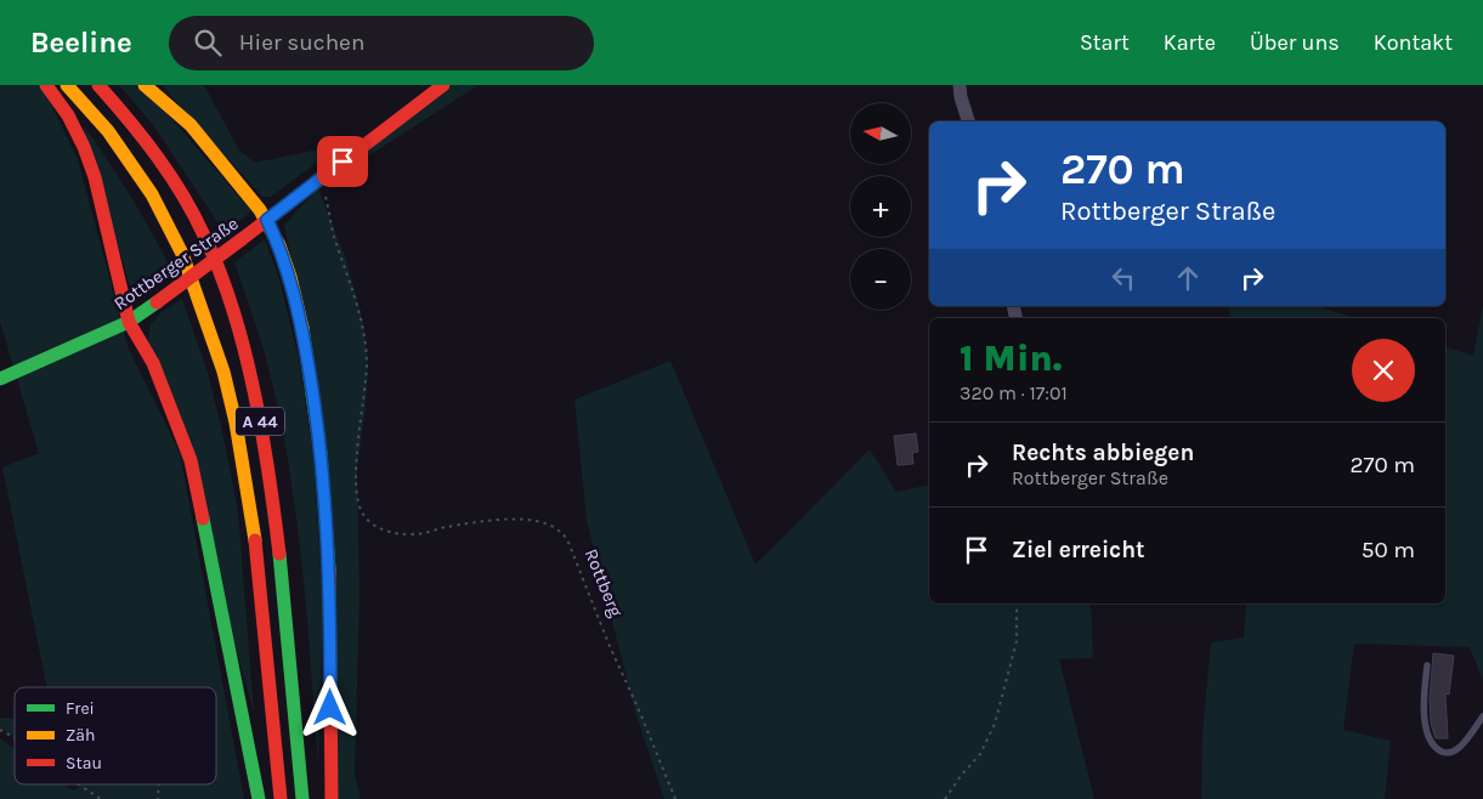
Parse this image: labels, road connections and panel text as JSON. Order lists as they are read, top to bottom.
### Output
{
  "streets": {
    "main road": ["Rottberger Straße", "A 44"],
    "path": ["Rottberg"]
  },
  "crossings": [
    ["Rottberger Straße", "Rottberg"]
  ],
  "legend": ["Frei", "Zäh", "Stau"],
  "north": "left",
  "page": {
    "header": "Beeline",
    "search": "Hier suchen",
    "nav": [
      "Start",
      "Karte",
      "Über uns",
      "Kontakt"
    ],
    "map_buttons": ["+", "−"],
    "turn": ["270 m", "Rottberger Straße"],
    "heading": ["1 Min.", "320 m · 17:01"],
    "list": [
      {
        "name": "Rechts abbiegen",
        "note": "Rottberger Straße",
        "value": "270 m"
      },
      {
        "name": "Ziel erreicht",
        "value": "50 m"
      }
    ]
  }
}
